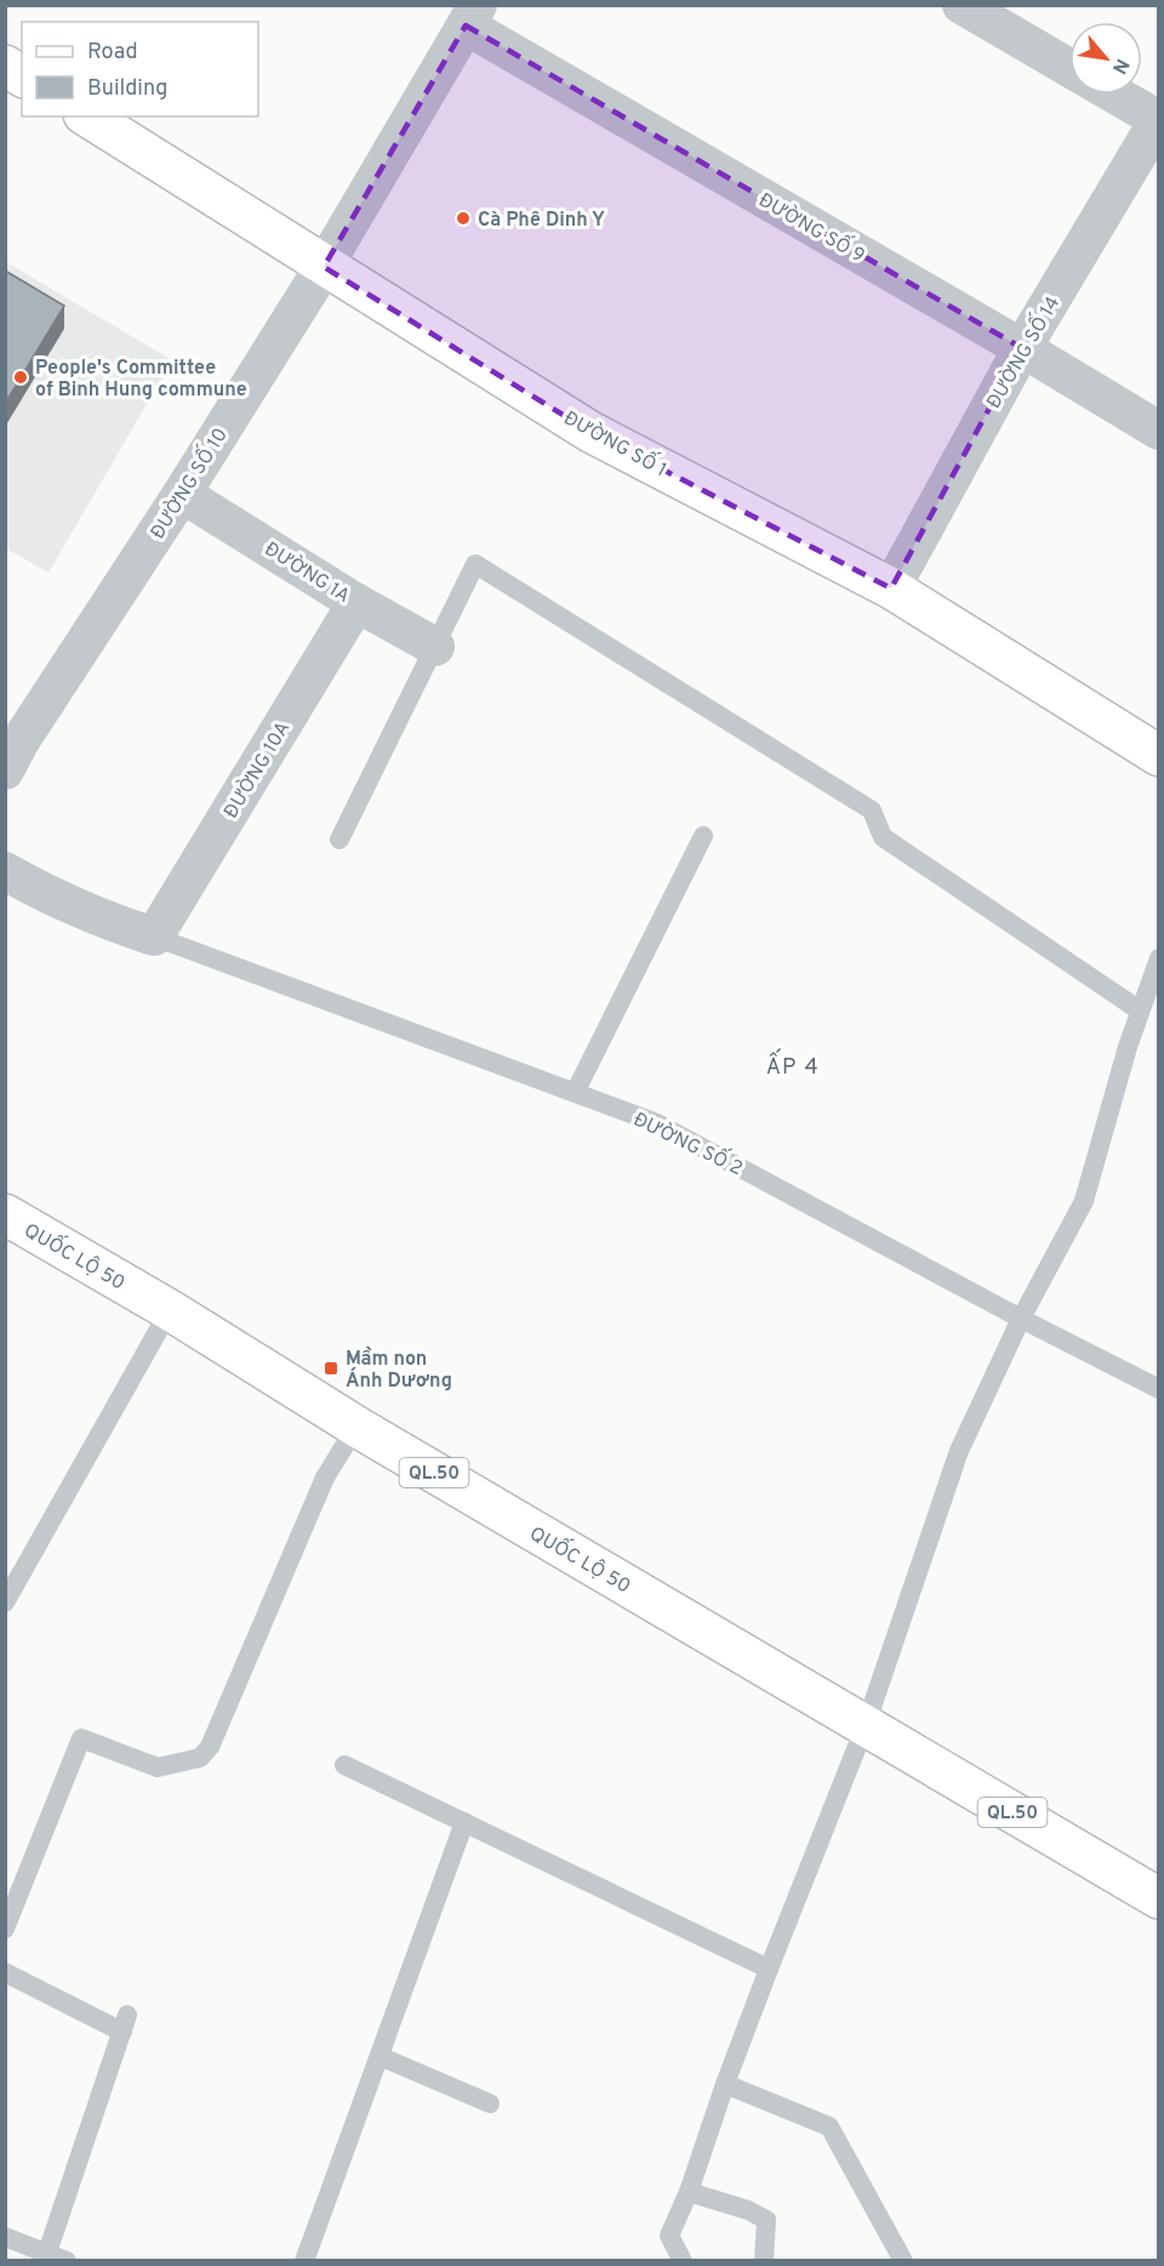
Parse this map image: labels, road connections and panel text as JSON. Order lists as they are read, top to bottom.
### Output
{
  "streets": {
    "main road": ["ĐƯỜNG SỐ 1", "QUỐC LỘ 50", "QL.50"],
    "street": [
      "ĐƯỜNG SỐ 9",
      "ĐƯỜNG SỐ 14",
      "ĐƯỜNG SỐ 10",
      "ĐƯỜNG 1A",
      "ĐƯỜNG 10A"
    ],
    "lane": ["ĐƯỜNG SỐ 2"]
  },
  "crossings": [
    ["ĐƯỜNG SỐ 9", "ĐƯỜNG SỐ 14"],
    ["ĐƯỜNG SỐ 9", "ĐƯỜNG SỐ 10"],
    ["ĐƯỜNG SỐ 14", "ĐƯỜNG SỐ 1"],
    ["ĐƯỜNG SỐ 1", "ĐƯỜNG SỐ 10"],
    ["ĐƯỜNG SỐ 10", "ĐƯỜNG 1A"],
    ["ĐƯỜNG 1A", "ĐƯỜNG 10A"],
    ["ĐƯỜNG 10A", "ĐƯỜNG SỐ 2"]
  ],
  "districts": ["ẤP 4"],
  "places": {
    "other": ["Cà Phê Dinh Y", "People's Committee of Binh Hung commune"],
    "transit": ["Mầm non Ánh Dương"]
  },
  "legend": ["Road", "Building"],
  "north": "bottom right"
}
